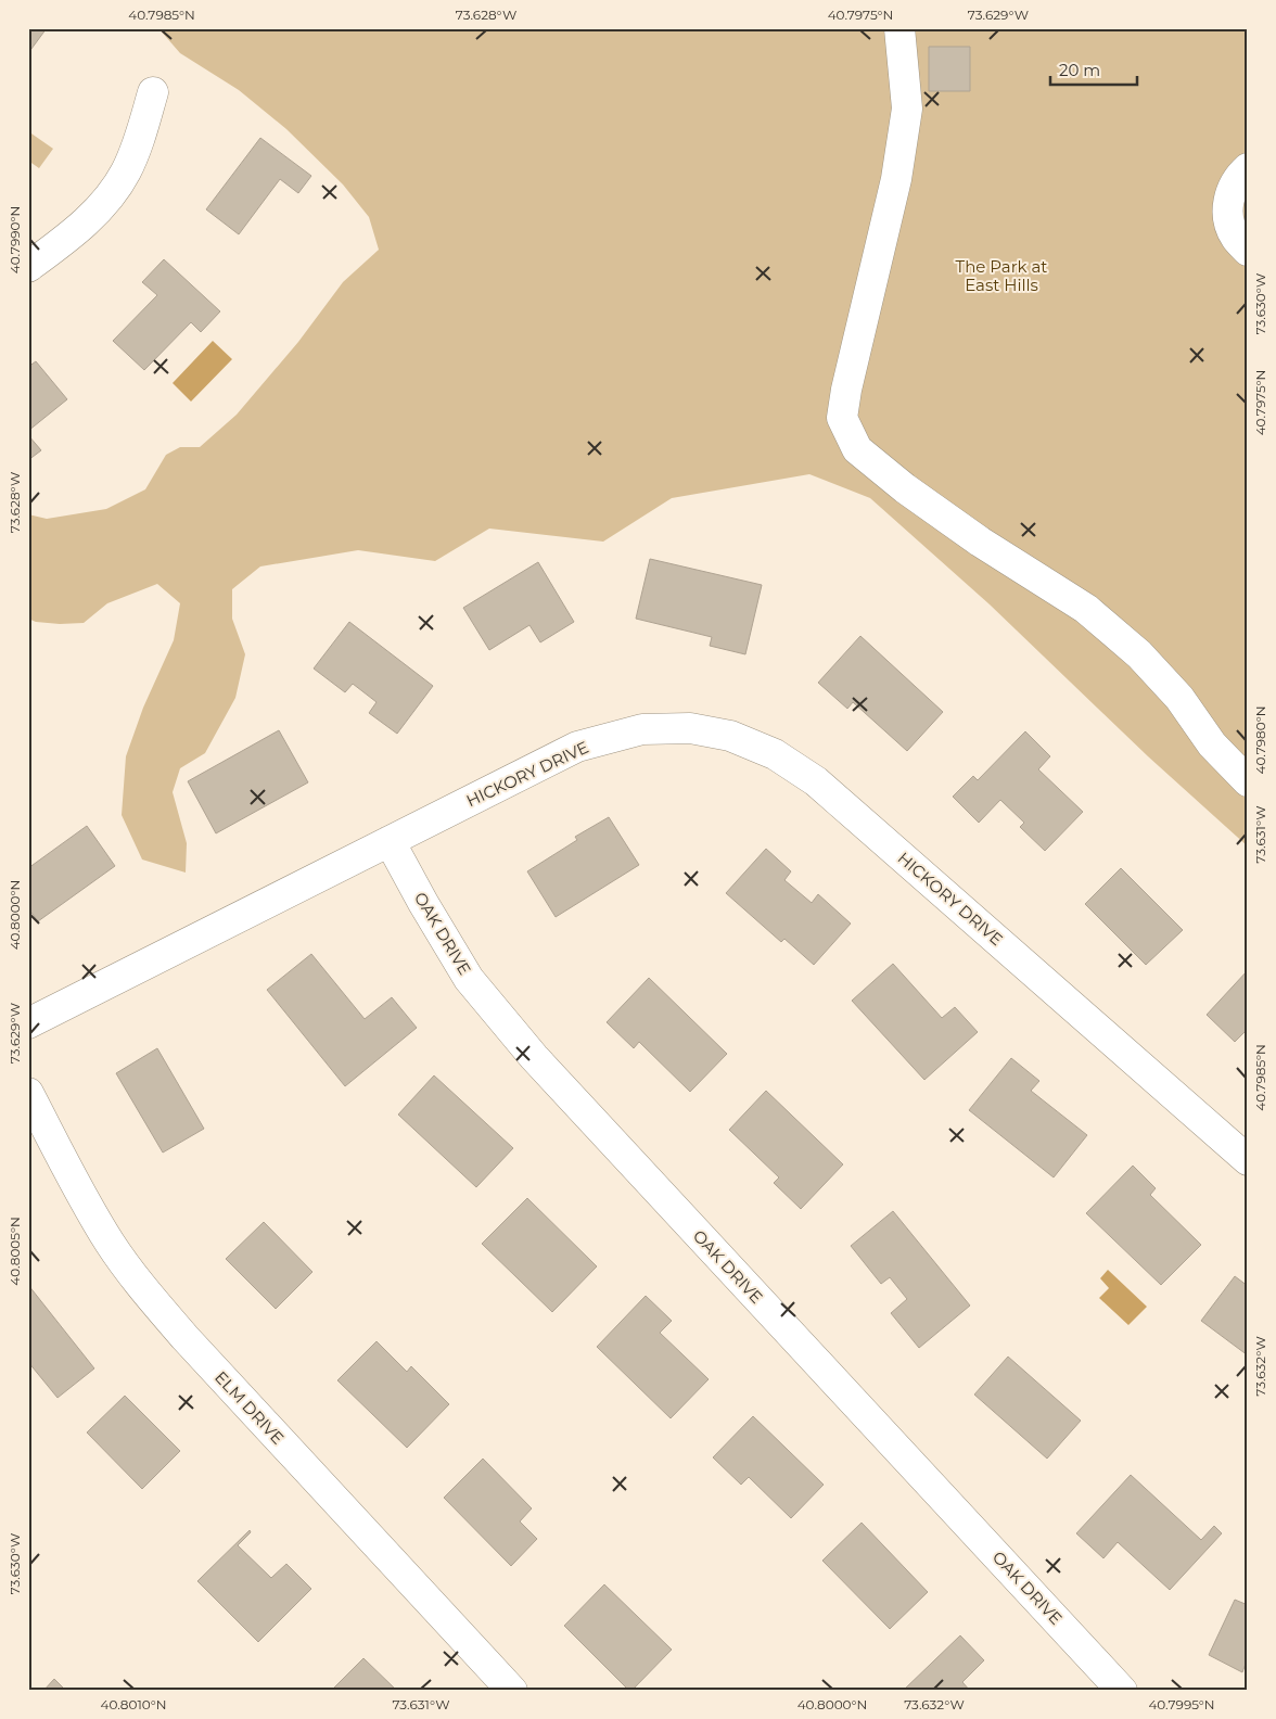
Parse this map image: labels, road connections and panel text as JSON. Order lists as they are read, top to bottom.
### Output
{
  "streets": {
    "street": ["HICKORY DRIVE", "OAK DRIVE", "ELM DRIVE"]
  },
  "crossings": [
    ["HICKORY DRIVE", "OAK DRIVE"]
  ],
  "parks": ["The Park at East Hills"],
  "scale_bar": "20 m",
  "coordinates": [
    "40.7985°N",
    "73.628°W",
    "40.7975°N",
    "73.629°W",
    "40.7990°N",
    "73.630°W",
    "40.7980°N",
    "73.631°W",
    "40.8000°N",
    "40.8005°N",
    "73.632°W",
    "40.8010°N",
    "40.7995°N"
  ]
}
